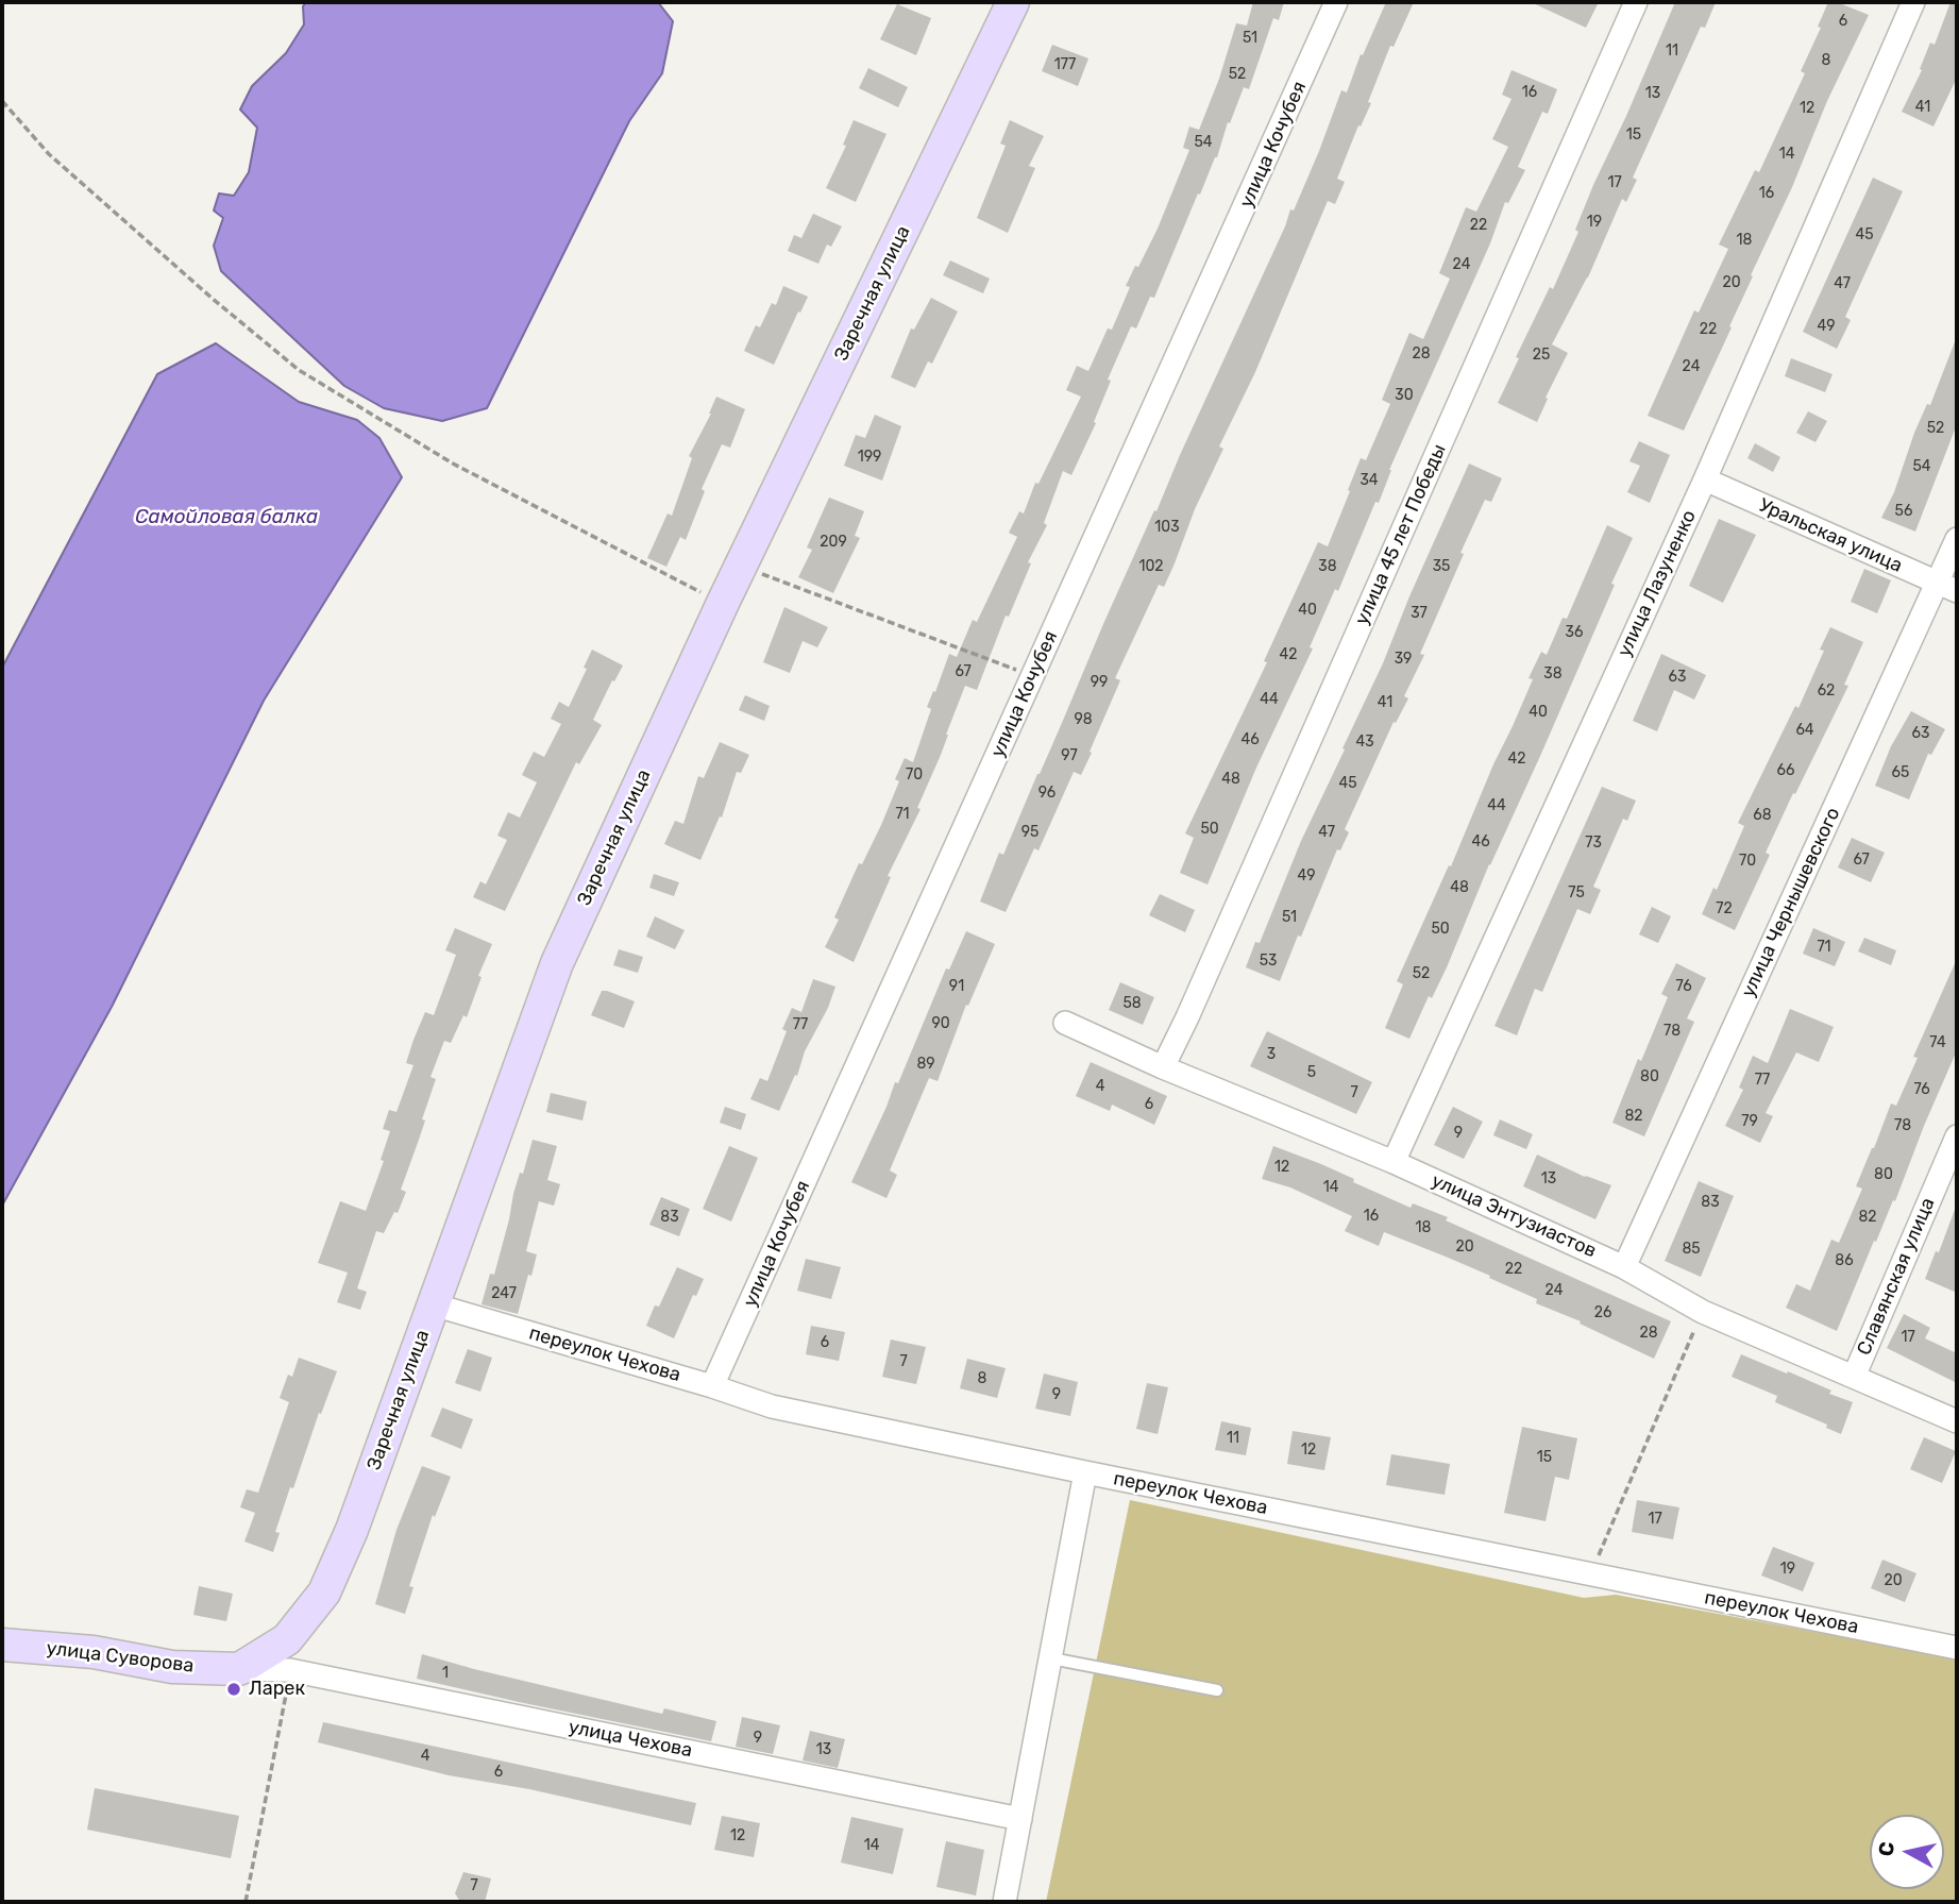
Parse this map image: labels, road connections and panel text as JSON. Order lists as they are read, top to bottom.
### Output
{
  "streets": {
    "main road": ["Заречная улица", "улица Суворова"],
    "street": [
      "улица Кочубея",
      "улица 45 лет Победы",
      "Уральская улица",
      "улица Лазуненко",
      "улица Чернышевского",
      "улица Энтузиастов",
      "Славянская улица",
      "переулок Чехова",
      "улица Чехова"
    ]
  },
  "crossings": [
    ["улица Кочубея", "переулок Чехова"],
    ["Заречная улица", "переулок Чехова"],
    ["Заречная улица", "улица Суворова"],
    ["Заречная улица", "улица Чехова"],
    ["улица 45 лет Победы", "улица Энтузиастов"],
    ["Уральская улица", "улица Лазуненко"],
    ["Уральская улица", "улица Чернышевского"],
    ["улица Лазуненко", "улица Энтузиастов"],
    ["улица Чернышевского", "улица Энтузиастов"],
    ["улица Энтузиастов", "Славянская улица"],
    ["улица Суворова", "улица Чехова"]
  ],
  "water": ["Самойловая балка"],
  "places": ["Ларек"],
  "house_numbers": [
    "6",
    "51",
    "11",
    "8",
    "177",
    "52",
    "16",
    "13",
    "41",
    "12",
    "15",
    "54",
    "14",
    "17",
    "16",
    "19",
    "22",
    "45",
    "18",
    "24",
    "20",
    "47",
    "49",
    "22",
    "28",
    "25",
    "24",
    "30",
    "52",
    "199",
    "54",
    "34",
    "56",
    "103",
    "209",
    "102",
    "38",
    "35",
    "40",
    "37",
    "36",
    "42",
    "39",
    "67",
    "38",
    "63",
    "99",
    "62",
    "44",
    "41",
    "40",
    "98",
    "64",
    "63",
    "46",
    "43",
    "97",
    "42",
    "66",
    "65",
    "70",
    "48",
    "45",
    "96",
    "44",
    "71",
    "68",
    "50",
    "95",
    "47",
    "46",
    "73",
    "67",
    "70",
    "49",
    "48",
    "75",
    "72",
    "51",
    "50",
    "71",
    "53",
    "52",
    "91",
    "76",
    "58",
    "90",
    "77",
    "78",
    "74",
    "3",
    "89",
    "5",
    "80",
    "77",
    "4",
    "76",
    "7",
    "6",
    "82",
    "79",
    "78",
    "9",
    "12",
    "80",
    "13",
    "14",
    "83",
    "16",
    "83",
    "82",
    "18",
    "20",
    "85",
    "86",
    "22",
    "24",
    "247",
    "26",
    "28",
    "17",
    "6",
    "7",
    "8",
    "9",
    "11",
    "12",
    "15",
    "17",
    "19",
    "20",
    "1",
    "9",
    "13",
    "4",
    "6",
    "12",
    "14",
    "7"
  ],
  "north": "left"
}
